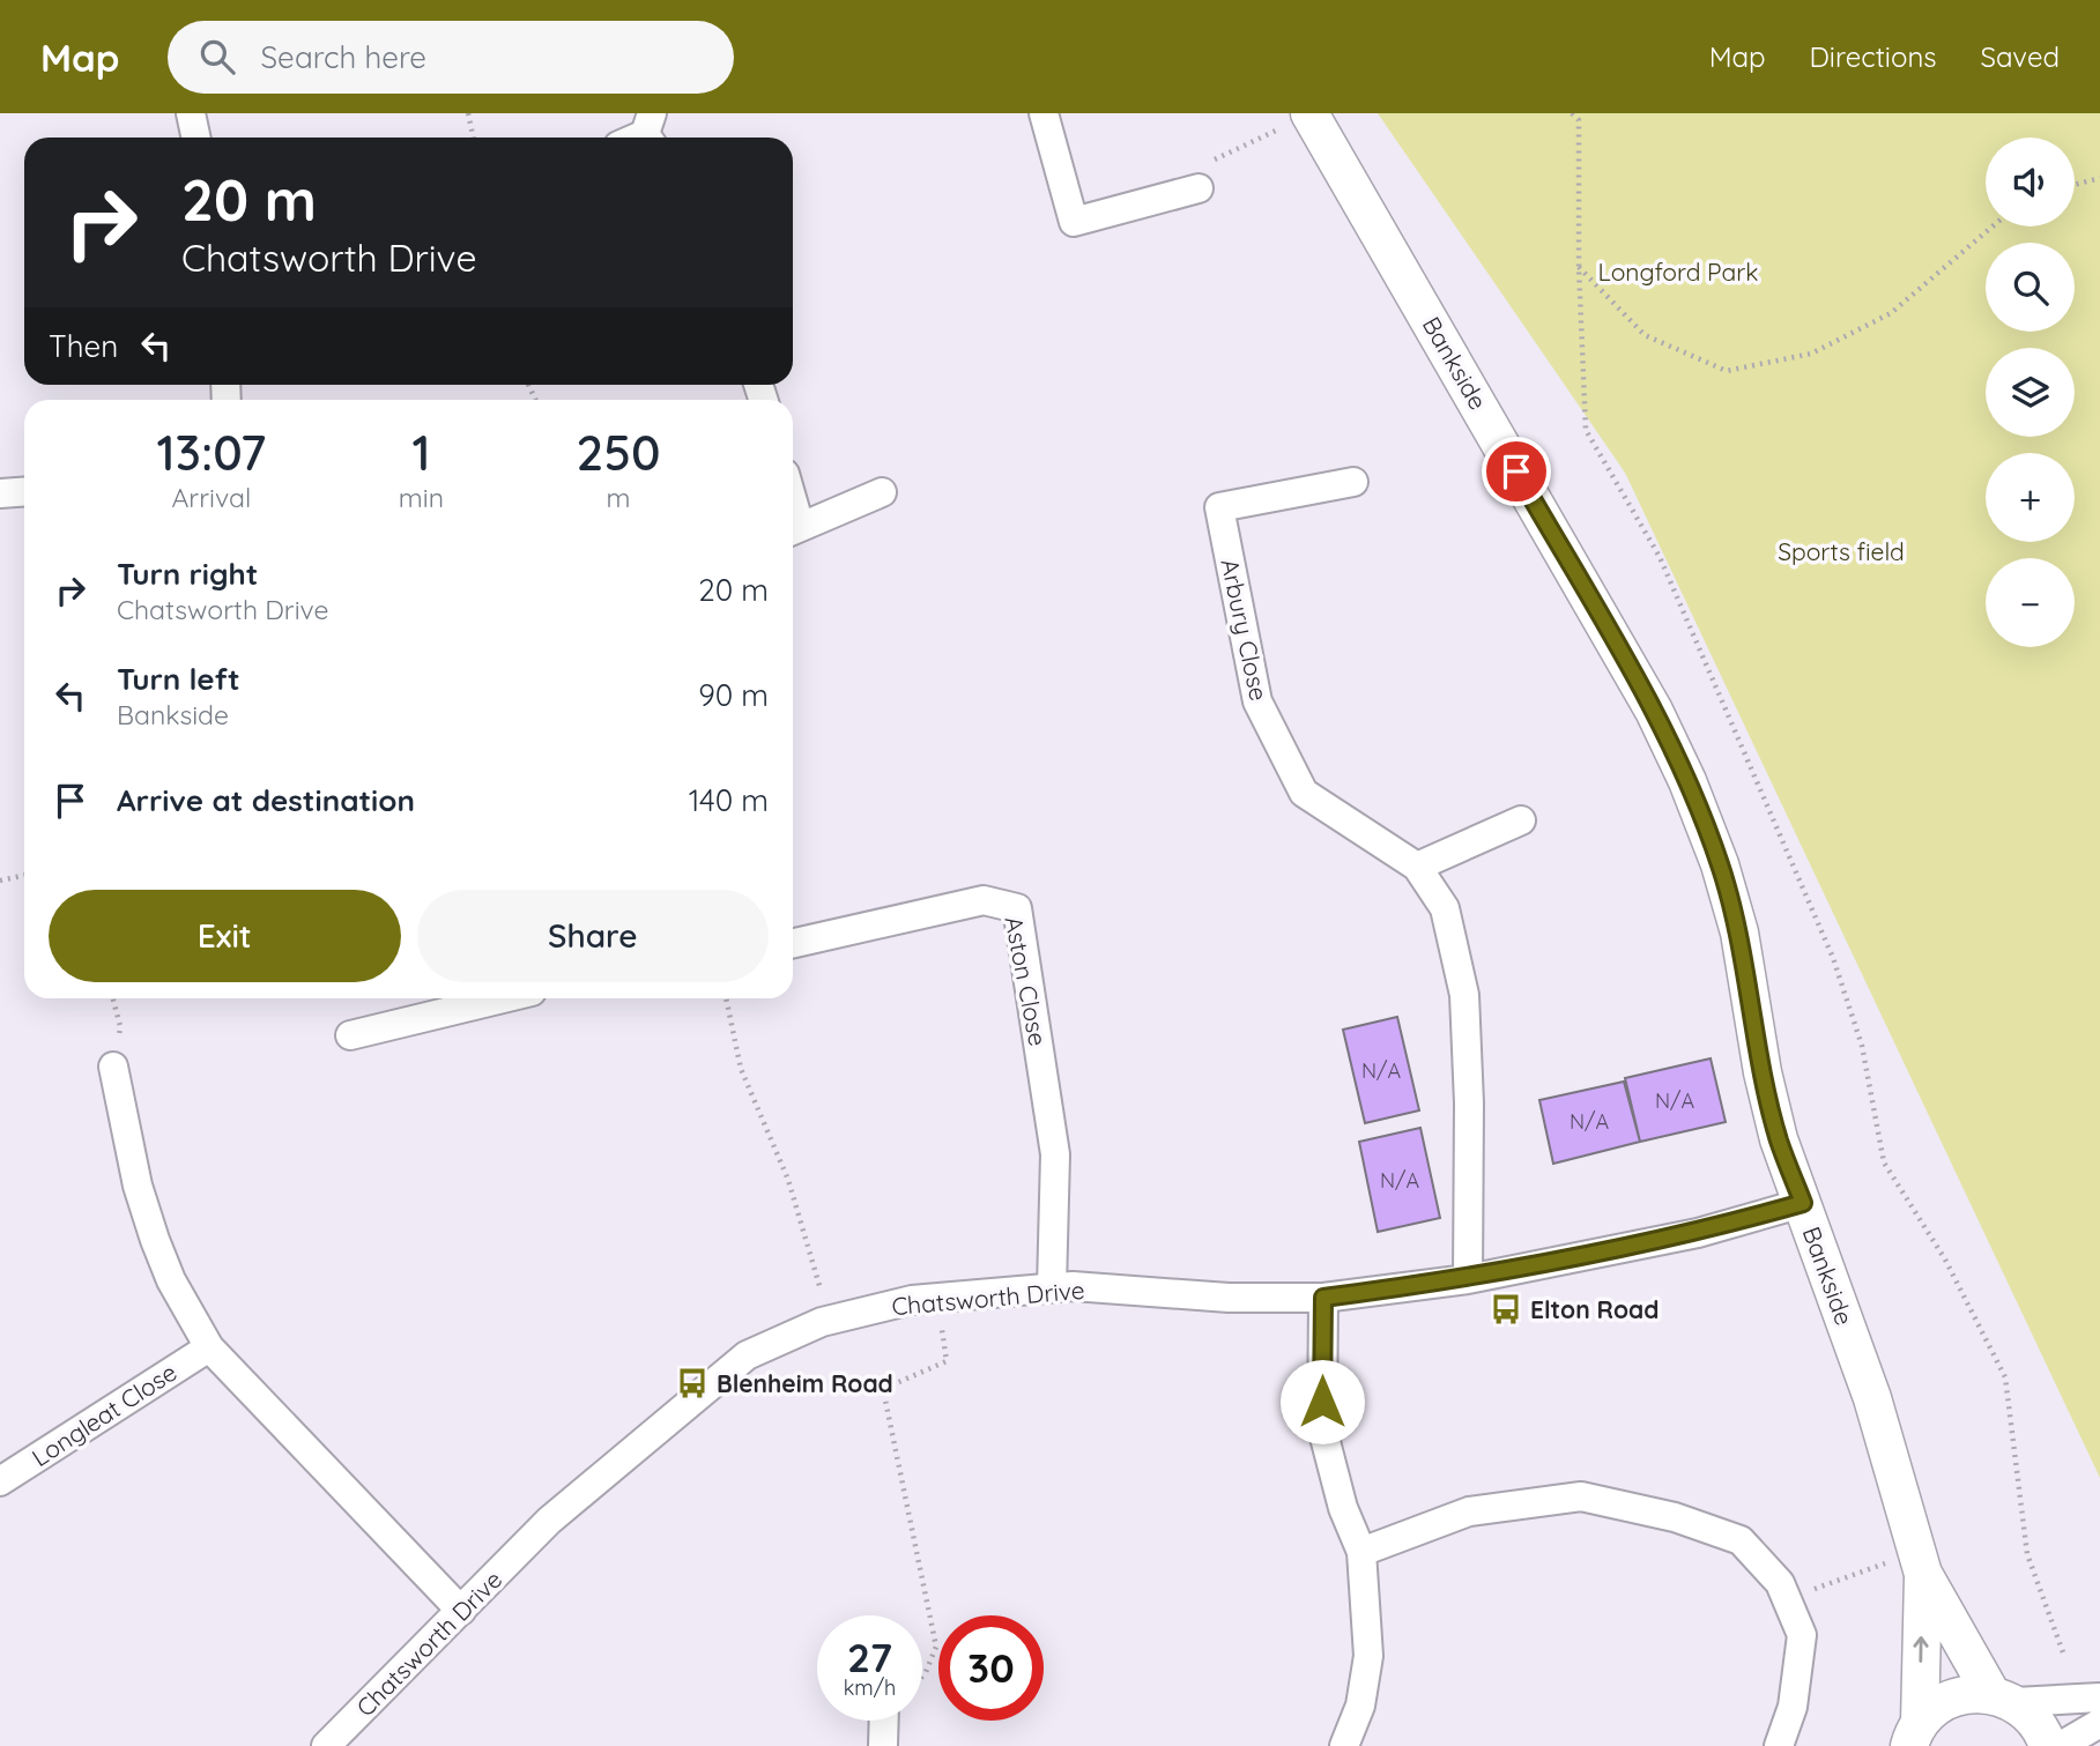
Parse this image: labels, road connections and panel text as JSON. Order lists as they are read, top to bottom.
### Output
{
  "streets": {
    "street": [
      "Bankside",
      "Arbury Close",
      "Aston Close",
      "Chatsworth Drive",
      "Longleat Close"
    ]
  },
  "crossings": [
    ["Bankside", "Chatsworth Drive"],
    ["Arbury Close", "Chatsworth Drive"],
    ["Aston Close", "Chatsworth Drive"]
  ],
  "parks": ["Longford Park", "Sports field"],
  "places": {
    "bus stop": ["Elton Road", "Blenheim Road"]
  },
  "house_numbers": [
    "N/A",
    "N/A",
    "N/A",
    "N/A"
  ],
  "page": {
    "header": "Map",
    "search": "Search here",
    "nav": ["Map", "Directions", "Saved"],
    "map_buttons": ["+", "−"],
    "turn": ["20 m", "Chatsworth Drive"],
    "then": "Then",
    "eta": [
      "13:07",
      "Arrival",
      "1",
      "min",
      "250",
      "m"
    ],
    "list": [
      {
        "name": "Turn right",
        "note": "Chatsworth Drive",
        "value": "20 m"
      },
      {
        "name": "Turn left",
        "note": "Bankside",
        "value": "90 m"
      },
      {
        "name": "Arrive at destination",
        "value": "140 m"
      }
    ],
    "buttons": ["Exit", "Share"],
    "speed": "27 km/h",
    "limit": "30"
  }
}
